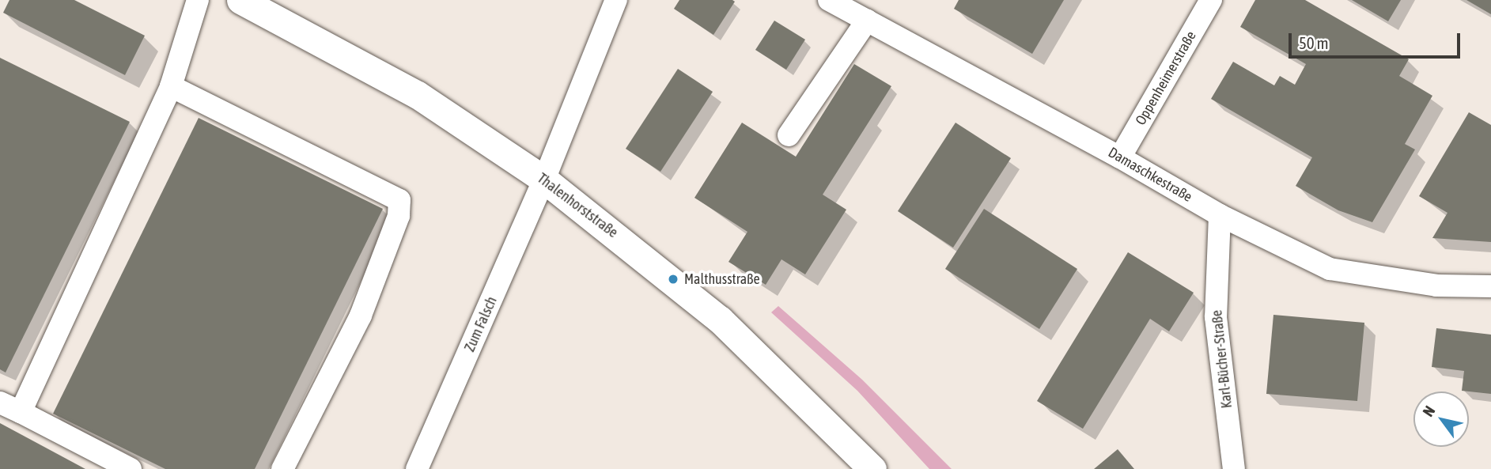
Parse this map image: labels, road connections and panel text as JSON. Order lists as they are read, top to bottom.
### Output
{
  "streets": {
    "main road": ["Thalenhorststraße"],
    "street": [
      "Oppenheimerstraße",
      "Damaschkestraße",
      "Zum Falsch",
      "Karl-Bücher-Straße"
    ]
  },
  "crossings": [
    ["Oppenheimerstraße", "Damaschkestraße"],
    ["Damaschkestraße", "Karl-Bücher-Straße"],
    ["Thalenhorststraße", "Zum Falsch"]
  ],
  "places": ["Malthusstraße"],
  "scale_bar": "50 m",
  "north": "top left"
}
